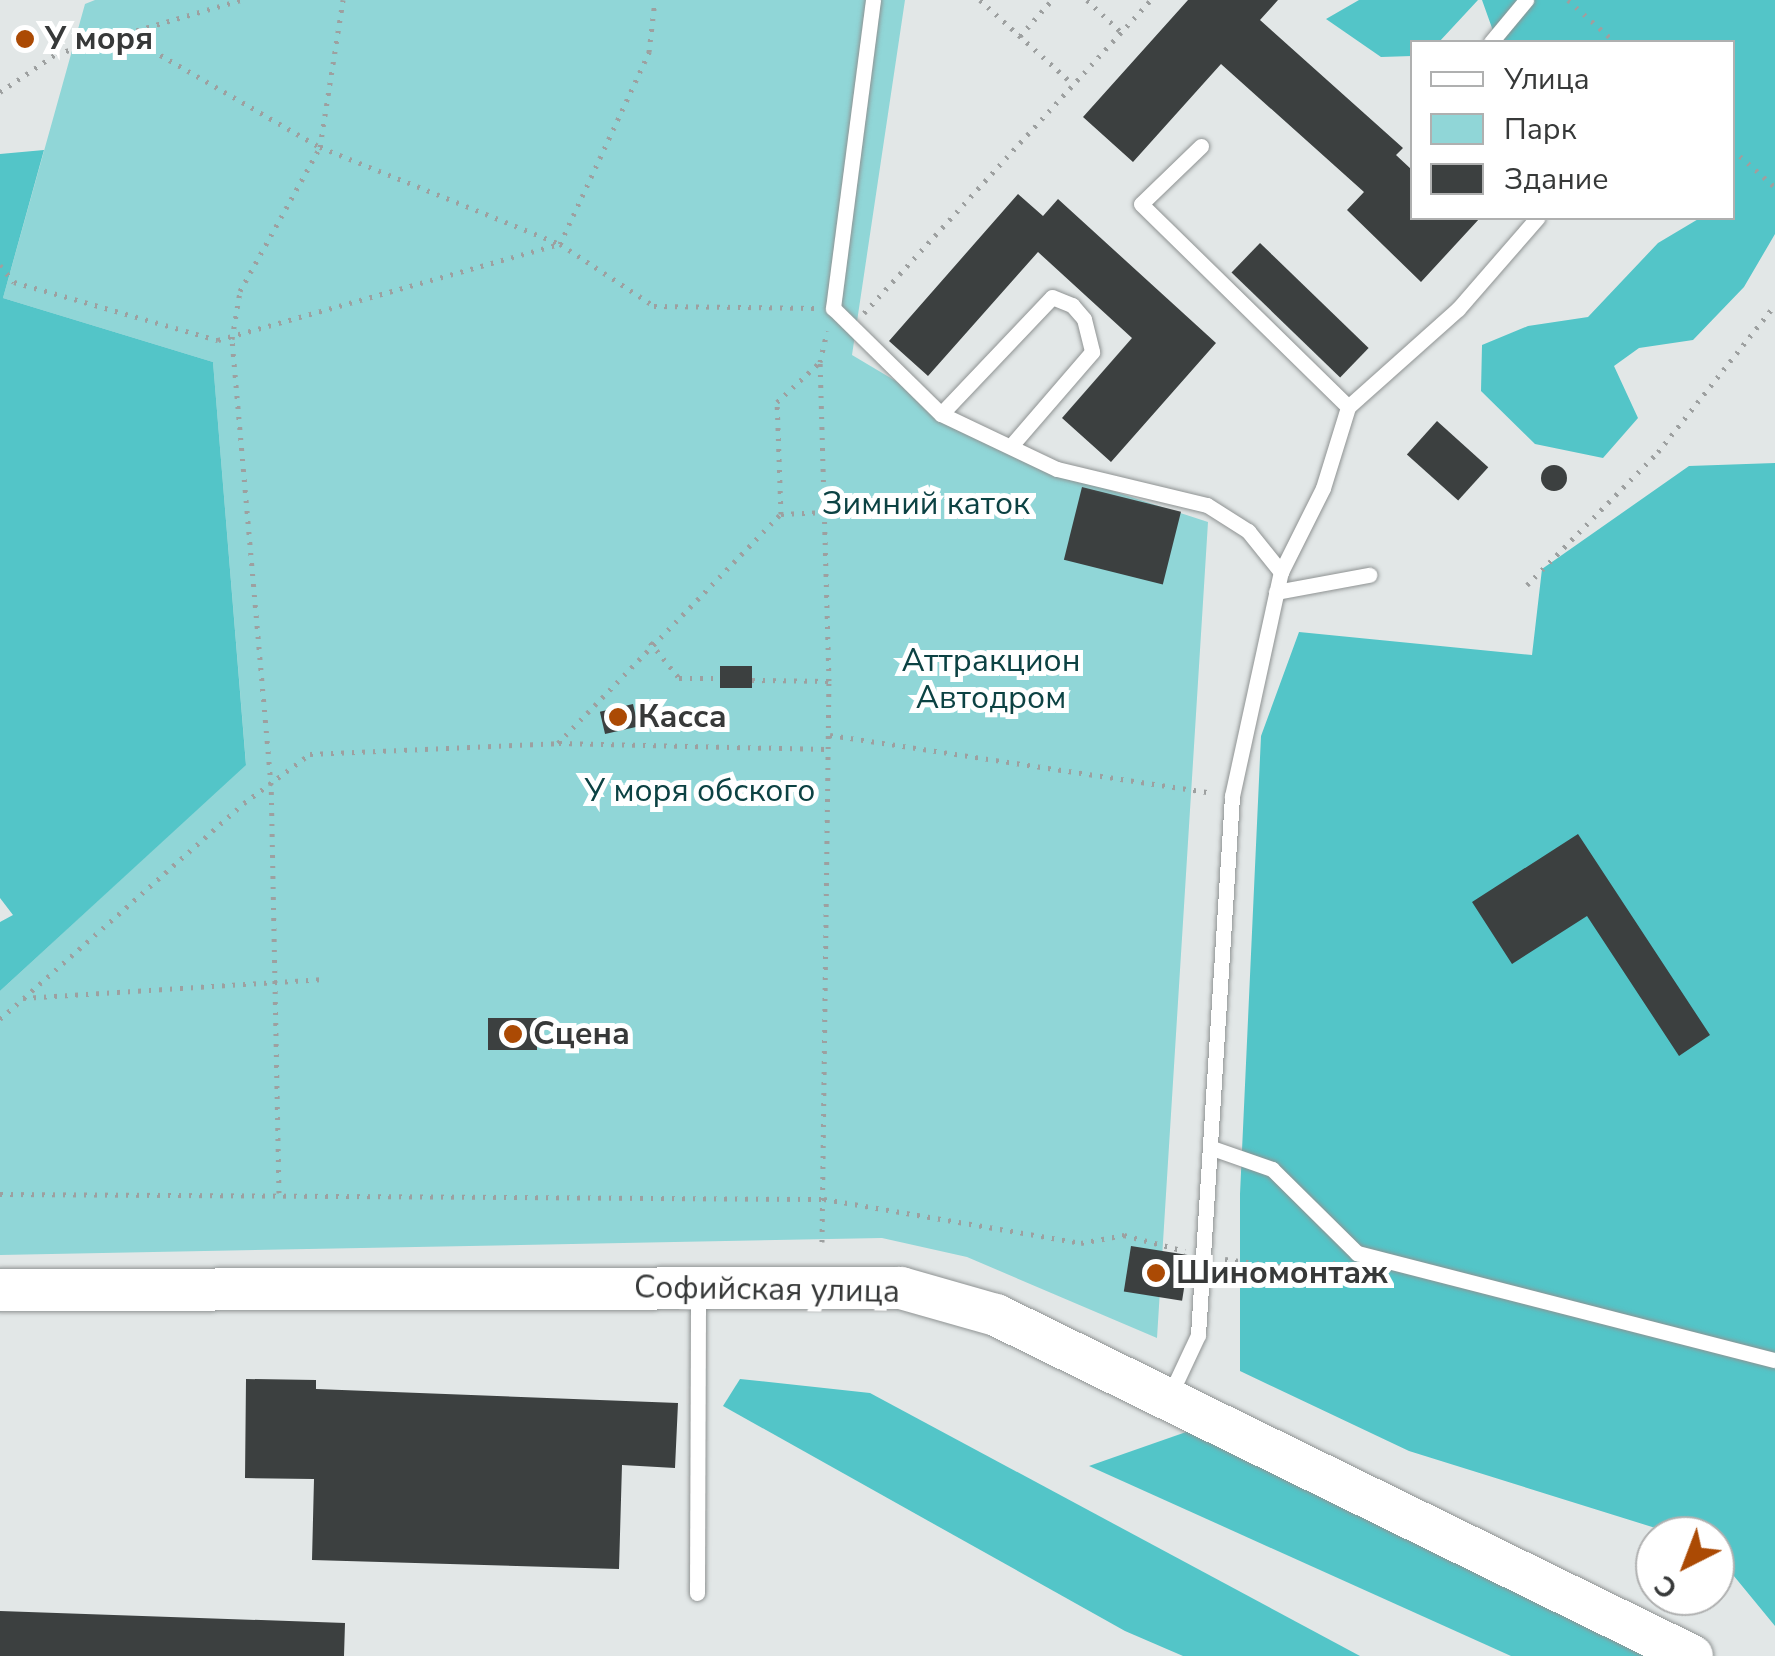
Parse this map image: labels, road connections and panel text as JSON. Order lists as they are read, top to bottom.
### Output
{
  "streets": {
    "main road": ["Софийская улица"]
  },
  "parks": ["Зимний каток", "Аттракцион Автодром", "У моря обского"],
  "places": [
    "У моря",
    "Касса",
    "Сцена",
    "Шиномонтаж"
  ],
  "legend": ["Улица", "Парк", "Здание"],
  "north": "bottom left"
}
